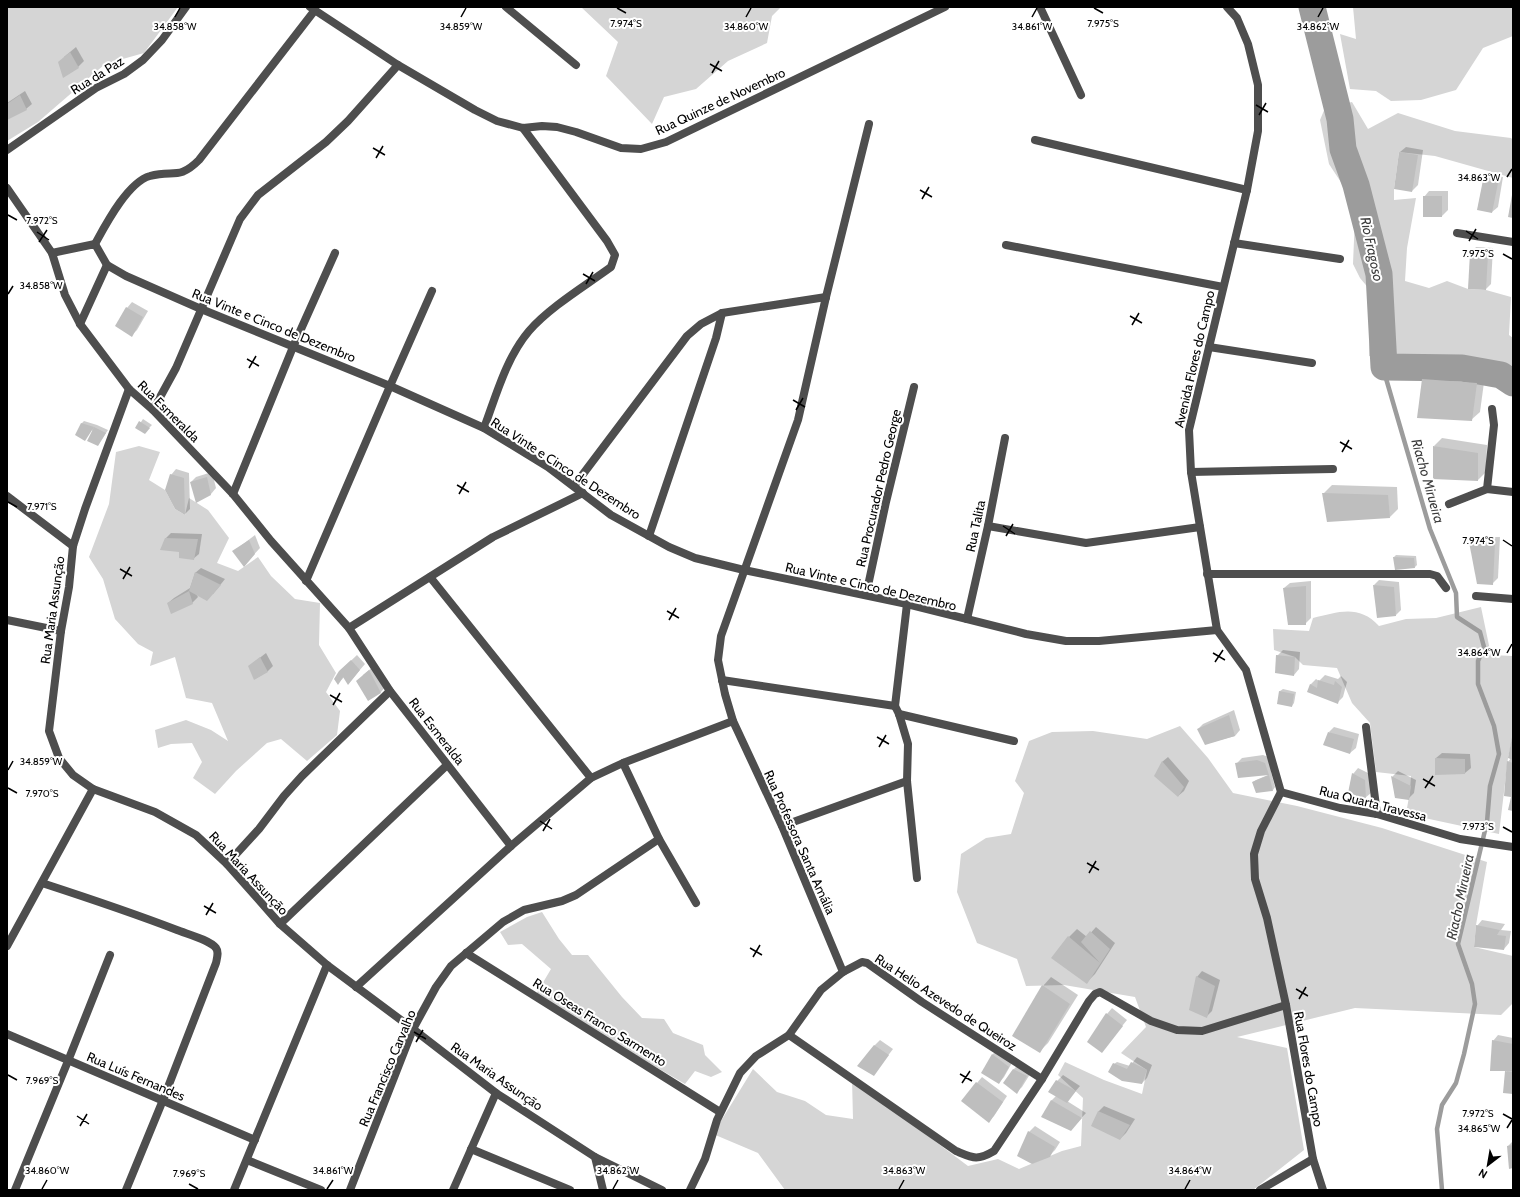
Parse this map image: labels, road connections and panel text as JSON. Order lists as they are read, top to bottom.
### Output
{
  "streets": {
    "street": [
      "Rua da Paz",
      "Rua Quinze de Novembro",
      "Rua Vinte e Cinco de Dezembro",
      "Avenida Flores do Campo",
      "Rua Esmeralda",
      "Rua Procurador Pedro George",
      "Rua Talita",
      "Rua Maria Assunção",
      "Rua Quarta Travessa",
      "Rua Professora Santa Amália",
      "Rua Helio Azevedo de Queiroz",
      "Rua Oseas Franco Sarmento",
      "Rua Francisco Carvalho",
      "Rua Flores do Campo",
      "Rua Luís Fernandes"
    ]
  },
  "crossings": [
    ["Rua Vinte e Cinco de Dezembro", "Avenida Flores do Campo"],
    ["Rua Vinte e Cinco de Dezembro", "Rua Procurador Pedro George"],
    ["Rua Vinte e Cinco de Dezembro", "Rua Talita"],
    ["Rua Vinte e Cinco de Dezembro", "Rua Professora Santa Amália"],
    ["Avenida Flores do Campo", "Rua Quarta Travessa"],
    ["Avenida Flores do Campo", "Rua Flores do Campo"],
    ["Rua Esmeralda", "Rua Maria Assunção"],
    ["Rua Maria Assunção", "Rua Francisco Carvalho"],
    ["Rua Quarta Travessa", "Rua Flores do Campo"],
    ["Rua Professora Santa Amália", "Rua Helio Azevedo de Queiroz"],
    ["Rua Helio Azevedo de Queiroz", "Rua Oseas Franco Sarmento"],
    ["Rua Oseas Franco Sarmento", "Rua Francisco Carvalho"]
  ],
  "water": ["Rio Fragoso", "Riacho Mirueira"],
  "north": "bottom left",
  "coordinates": [
    "7.974°S",
    "7.975°S",
    "34.859°W",
    "34.858°W",
    "34.860°W",
    "34.861°W",
    "34.862°W",
    "34.863°W",
    "7.972°S",
    "7.971°S",
    "34.864°W",
    "7.970°S",
    "7.973°S",
    "7.969°S",
    "34.865°W"
  ]
}
